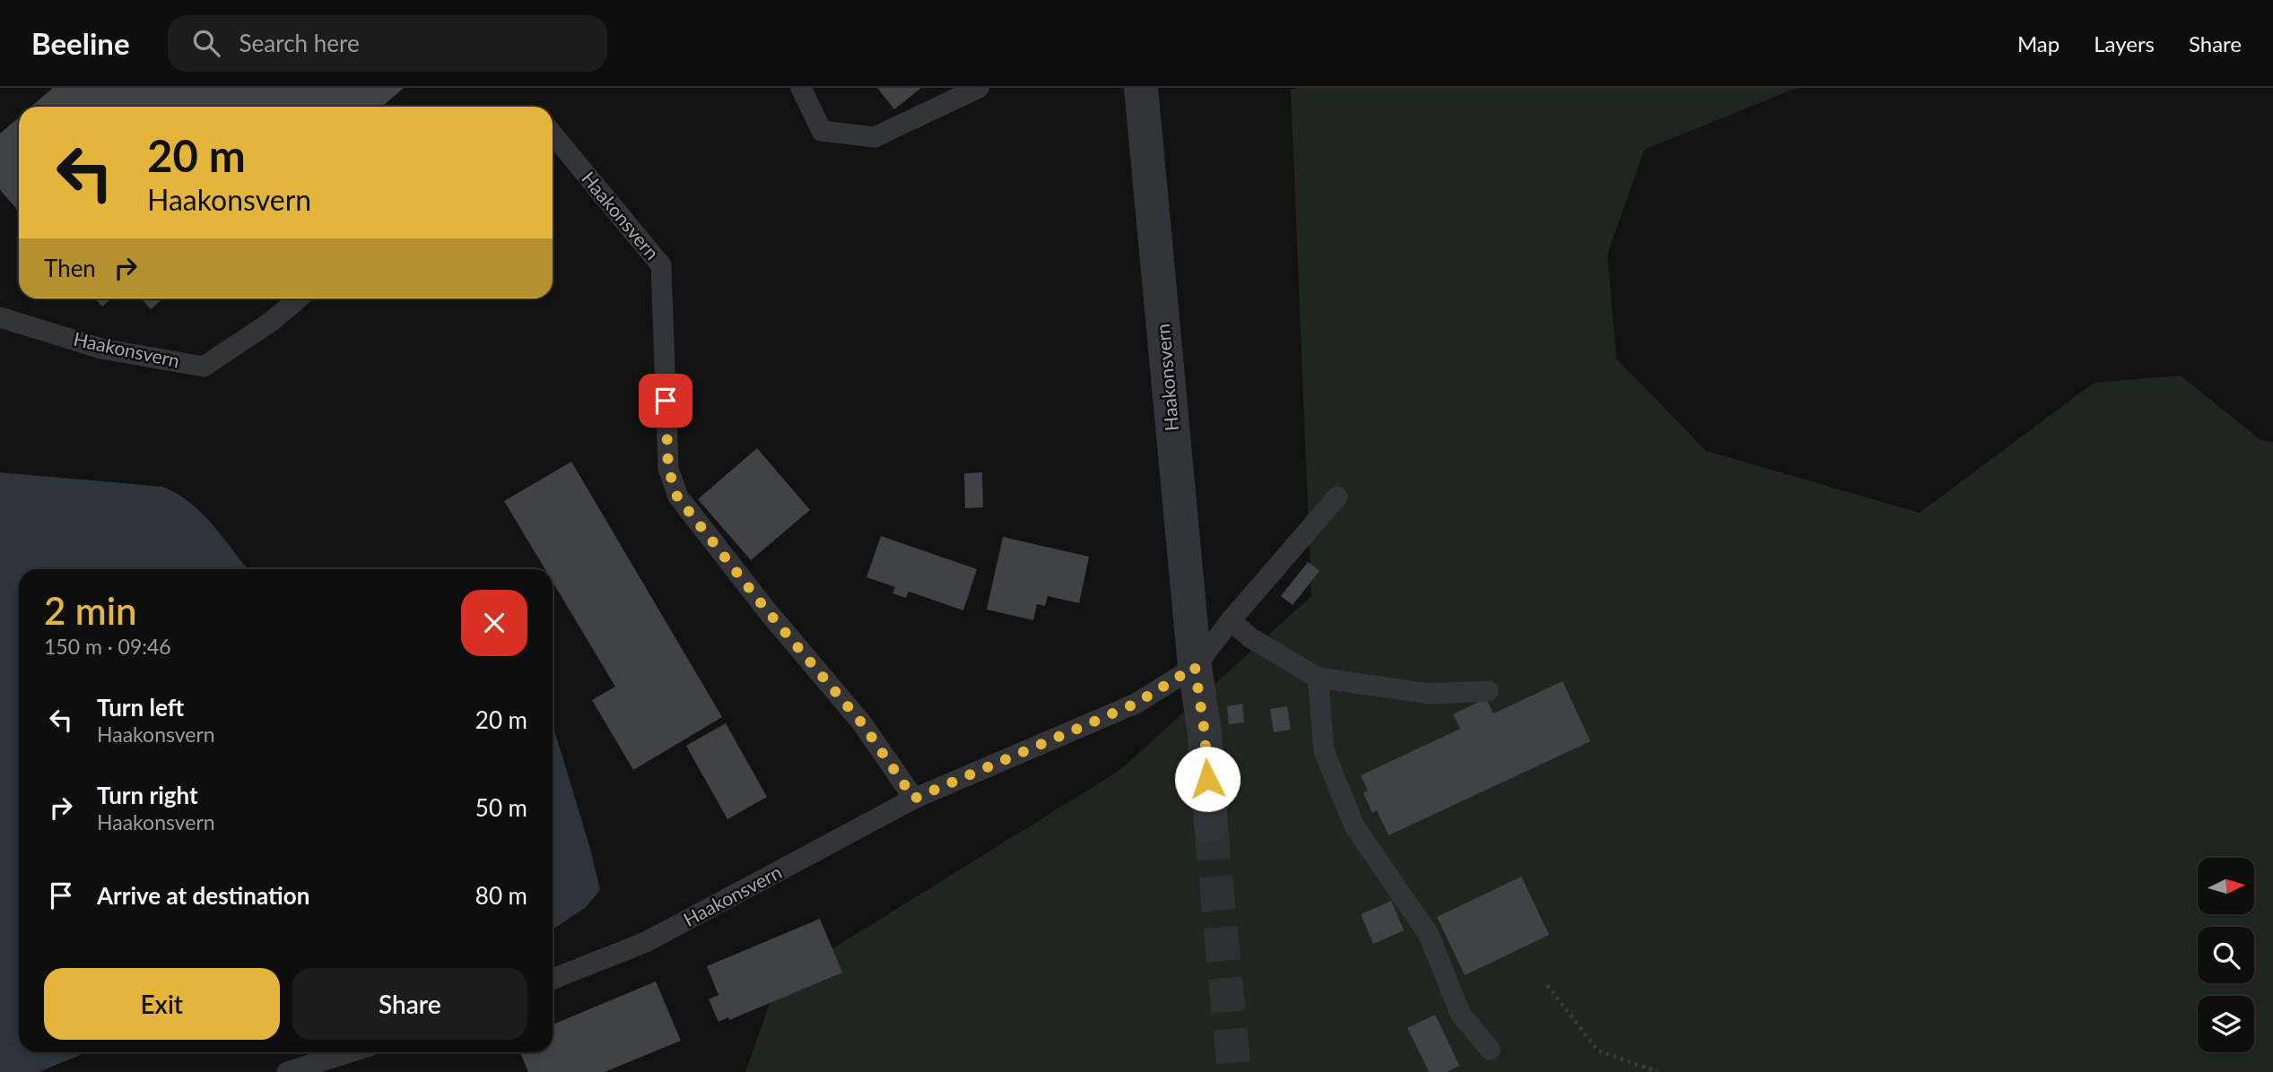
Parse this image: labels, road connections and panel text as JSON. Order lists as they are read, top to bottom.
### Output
{
  "streets": {
    "street": ["Haakonsvern"]
  },
  "north": "right",
  "page": {
    "header": "Beeline",
    "search": "Search here",
    "nav": ["Map", "Layers", "Share"],
    "turn": ["20 m", "Haakonsvern"],
    "then": "Then",
    "heading": ["2 min", "150 m · 09:46"],
    "list": [
      {
        "name": "Turn left",
        "note": "Haakonsvern",
        "value": "20 m"
      },
      {
        "name": "Turn right",
        "note": "Haakonsvern",
        "value": "50 m"
      },
      {
        "name": "Arrive at destination",
        "value": "80 m"
      }
    ],
    "buttons": ["Exit", "Share"]
  }
}
